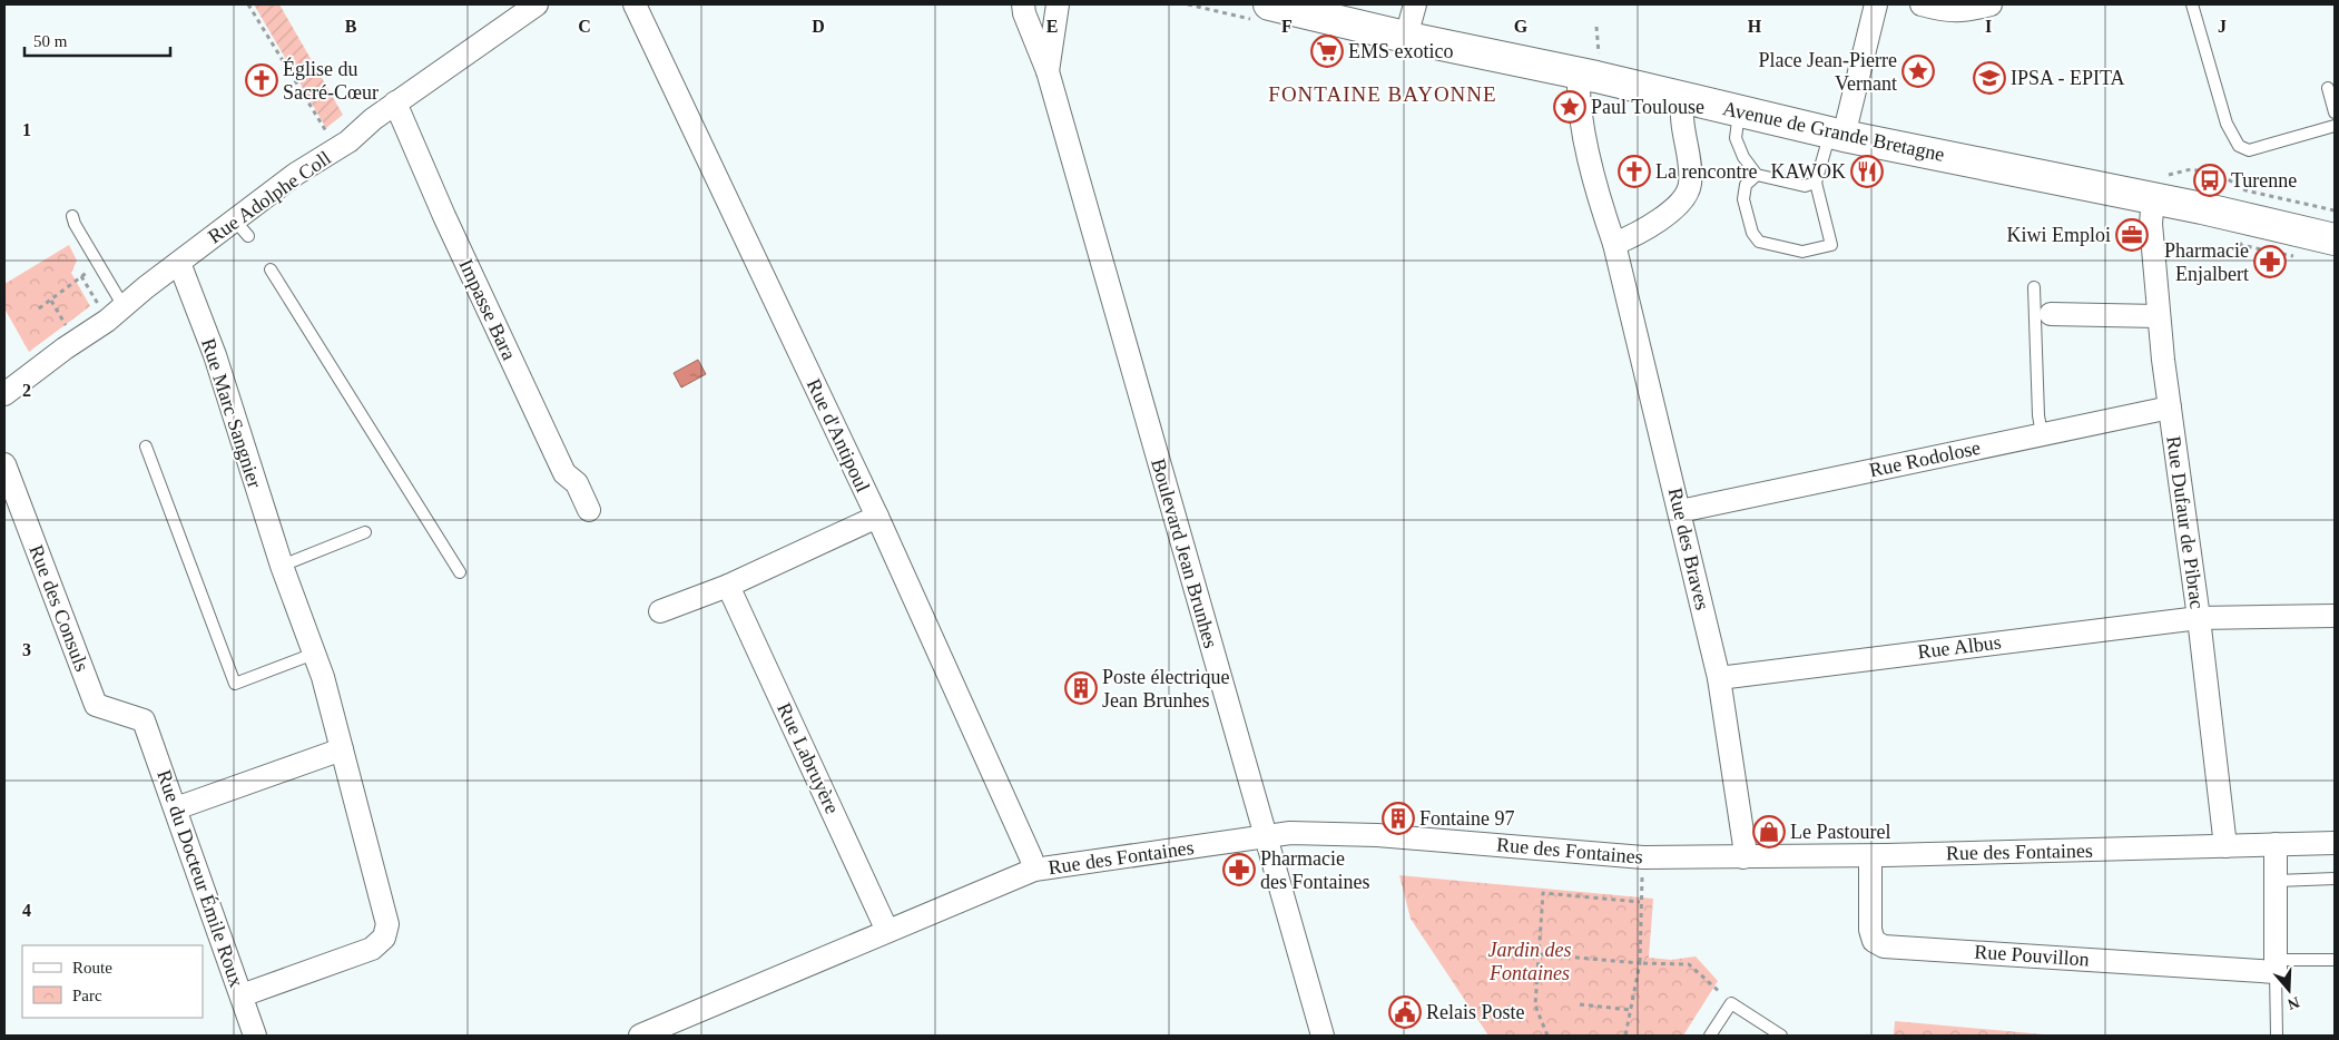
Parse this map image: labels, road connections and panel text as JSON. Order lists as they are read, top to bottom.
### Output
{
  "streets": {
    "main road": ["Avenue de Grande Bretagne"],
    "street": [
      "Rue Adolphe Coll",
      "Impasse Bara",
      "Rue Marc Sangnier",
      "Rue d'Antipoul",
      "Rue Rodolose",
      "Rue Dufaur de Pibrac",
      "Rue des Braves",
      "Boulevard Jean Brunhes",
      "Rue des Consuls",
      "Rue Albus",
      "Rue Labruyère",
      "Rue des Fontaines",
      "Rue du Docteur Émile Roux",
      "Rue Pouvillon"
    ]
  },
  "crossings": [
    ["Avenue de Grande Bretagne", "Rue Dufaur de Pibrac"],
    ["Avenue de Grande Bretagne", "Rue des Braves"],
    ["Rue Adolphe Coll", "Impasse Bara"],
    ["Rue Adolphe Coll", "Rue Marc Sangnier"],
    ["Rue Marc Sangnier", "Rue du Docteur Émile Roux"],
    ["Rue d'Antipoul", "Rue des Fontaines"],
    ["Rue Rodolose", "Rue Dufaur de Pibrac"],
    ["Rue Rodolose", "Rue des Braves"],
    ["Rue Dufaur de Pibrac", "Rue Albus"],
    ["Rue Dufaur de Pibrac", "Rue des Fontaines"],
    ["Rue des Braves", "Rue Albus"],
    ["Rue des Braves", "Rue des Fontaines"],
    ["Boulevard Jean Brunhes", "Rue des Fontaines"],
    ["Rue des Consuls", "Rue du Docteur Émile Roux"],
    ["Rue Labruyère", "Rue des Fontaines"],
    ["Rue des Fontaines", "Rue Pouvillon"]
  ],
  "districts": ["FONTAINE BAYONNE"],
  "parks": ["Jardin des Fontaines"],
  "places": {
    "supermarket": ["EMS exotico"],
    "place": ["Place Jean-Pierre Vernant", "Paul Toulouse"],
    "school or university": ["IPSA - EPITA"],
    "church": ["Église du Sacré-Cœur", "La rencontre"],
    "restaurant": ["KAWOK"],
    "bus stop": ["Turenne"],
    "office": ["Kiwi Emploi"],
    "pharmacy": ["Pharmacie Enjalbert", "Pharmacie des Fontaines"],
    "building": ["Poste électrique Jean Brunhes", "Fontaine 97"],
    "shop": ["Le Pastourel"],
    "public building": ["Relais Poste"]
  },
  "legend": ["Route", "Parc"],
  "scale_bar": "50 m",
  "north": "bottom",
  "grid": {
    "columns": [
      "B",
      "C",
      "D",
      "E",
      "F",
      "G",
      "H",
      "I",
      "J"
    ],
    "rows": [
      "1",
      "2",
      "3",
      "4"
    ]
  }
}
